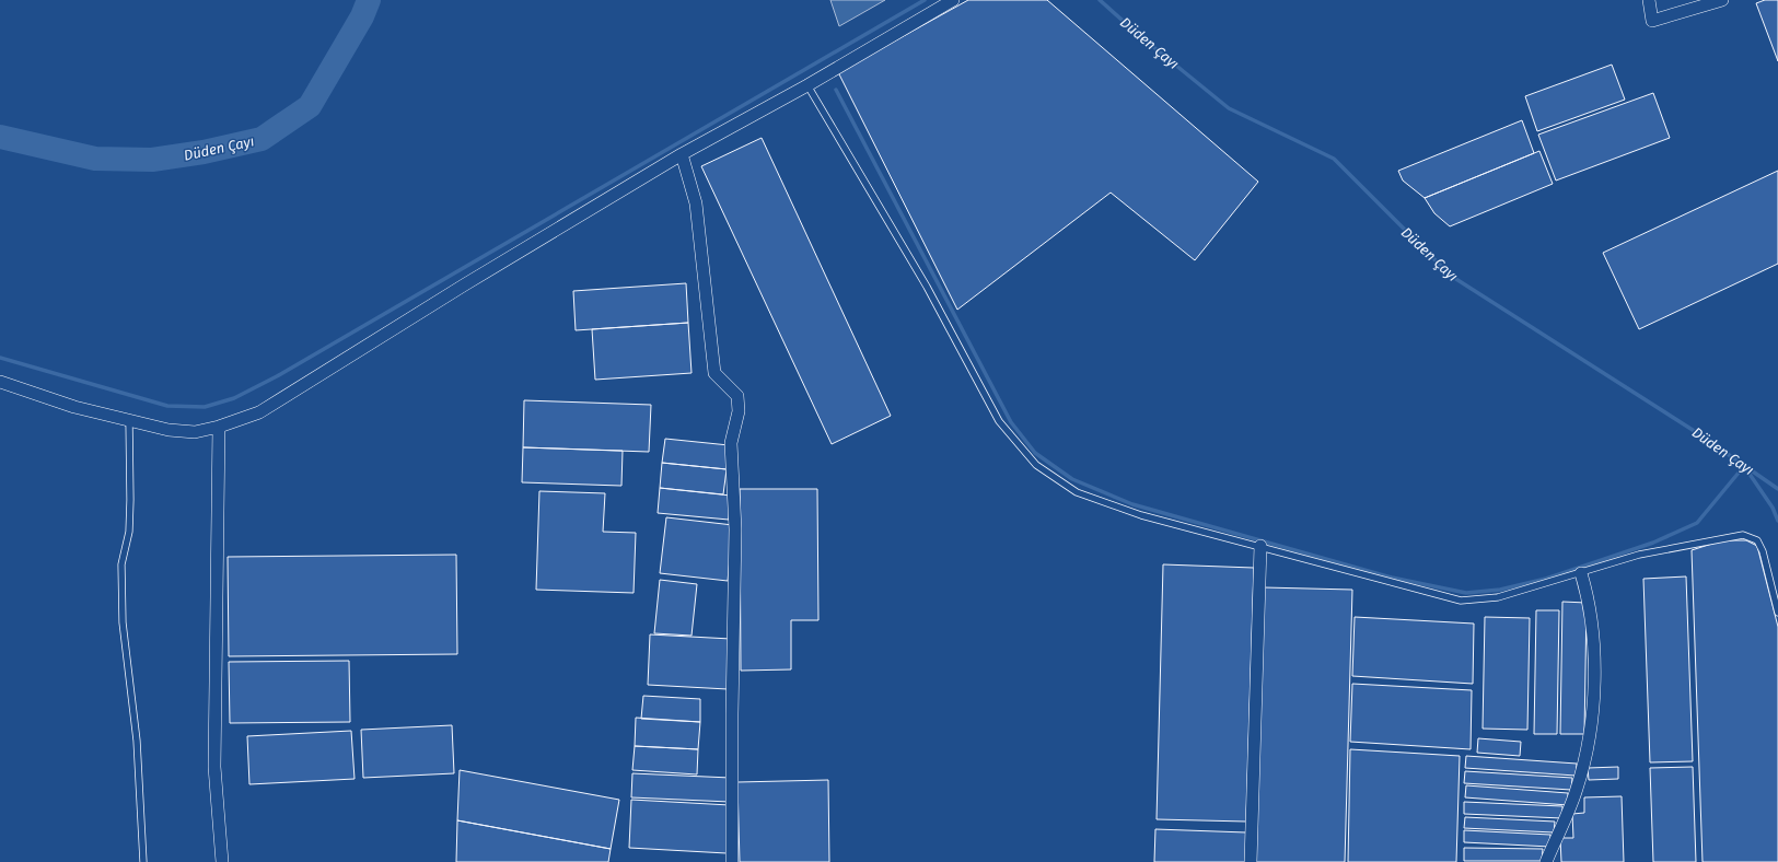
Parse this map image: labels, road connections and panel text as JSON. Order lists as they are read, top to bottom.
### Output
{
  "water": ["Düden Çayı"]
}
